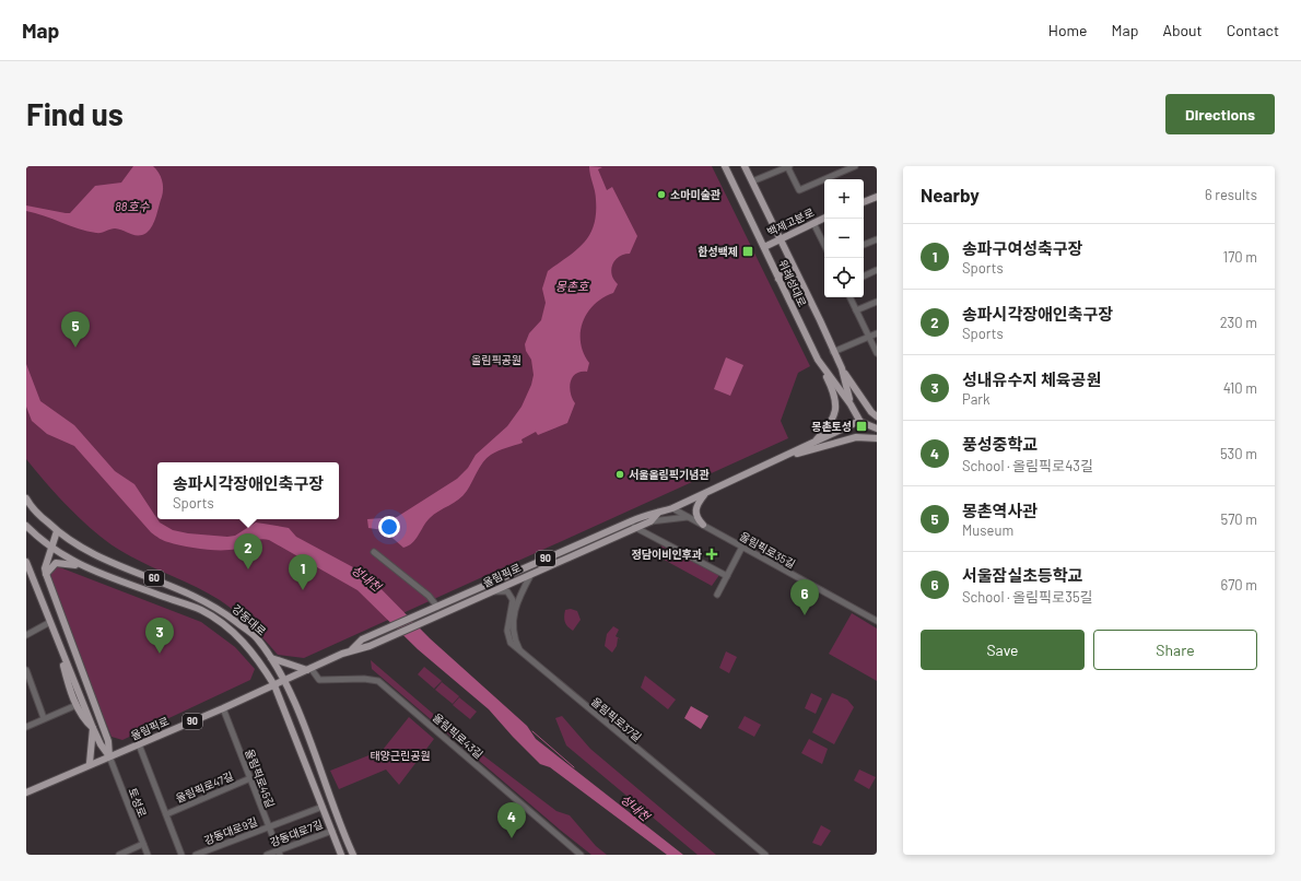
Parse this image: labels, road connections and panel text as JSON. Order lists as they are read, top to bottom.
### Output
{
  "streets": {
    "main road": [
      "백제고분로",
      "위례성대로",
      "90",
      "올림픽로",
      "60",
      "강동대로"
    ],
    "street": [
      "올림픽로35길",
      "올림픽로37길",
      "올림픽로43길",
      "올림픽로45길",
      "올림픽로47길",
      "토성로",
      "강동대로9길",
      "강동대로7길"
    ]
  },
  "crossings": [
    ["백제고분로", "위례성대로"],
    ["위례성대로", "올림픽로"],
    ["올림픽로35길", "올림픽로"],
    ["90", "올림픽로"],
    ["올림픽로", "강동대로"],
    ["올림픽로", "올림픽로37길"],
    ["올림픽로", "올림픽로43길"],
    ["올림픽로", "올림픽로45길"],
    ["올림픽로", "올림픽로47길"],
    ["올림픽로", "토성로"],
    ["강동대로", "강동대로9길"],
    ["강동대로", "강동대로7길"],
    ["올림픽로45길", "올림픽로47길"],
    ["올림픽로45길", "강동대로9길"],
    ["올림픽로45길", "강동대로7길"]
  ],
  "water": ["88호수", "몽촌호", "성내천"],
  "parks": ["올림픽공원", "태양근린공원"],
  "places": {
    "other": ["소마미술관", "서울올림픽기념관"],
    "transit": ["한성백제", "몽촌토성"],
    "health": ["정담이비인후과"]
  },
  "page": {
    "header": "Map",
    "nav": [
      "Home",
      "Map",
      "About",
      "Contact"
    ],
    "buttons": [
      "Directions",
      ["Save", "Share"]
    ],
    "title": "Find us",
    "heading": ["Nearby", "6 results"],
    "map_buttons": ["+", "−"],
    "list": [
      {
        "mark": "1",
        "name": "송파구여성축구장",
        "note": "Sports",
        "value": "170 m"
      },
      {
        "mark": "2",
        "name": "송파시각장애인축구장",
        "note": "Sports",
        "value": "230 m"
      },
      {
        "mark": "3",
        "name": "성내유수지 체육공원",
        "note": "Park",
        "value": "410 m"
      },
      {
        "mark": "4",
        "name": "풍성중학교",
        "note": "School · 올림픽로43길",
        "value": "530 m"
      },
      {
        "mark": "5",
        "name": "몽촌역사관",
        "note": "Museum",
        "value": "570 m"
      },
      {
        "mark": "6",
        "name": "서울잠실초등학교",
        "note": "School · 올림픽로35길",
        "value": "670 m"
      }
    ],
    "pins": [
      "5",
      "2",
      "1",
      "6",
      "3",
      "4"
    ],
    "popup": ["송파시각장애인축구장", "Sports"]
  }
}
